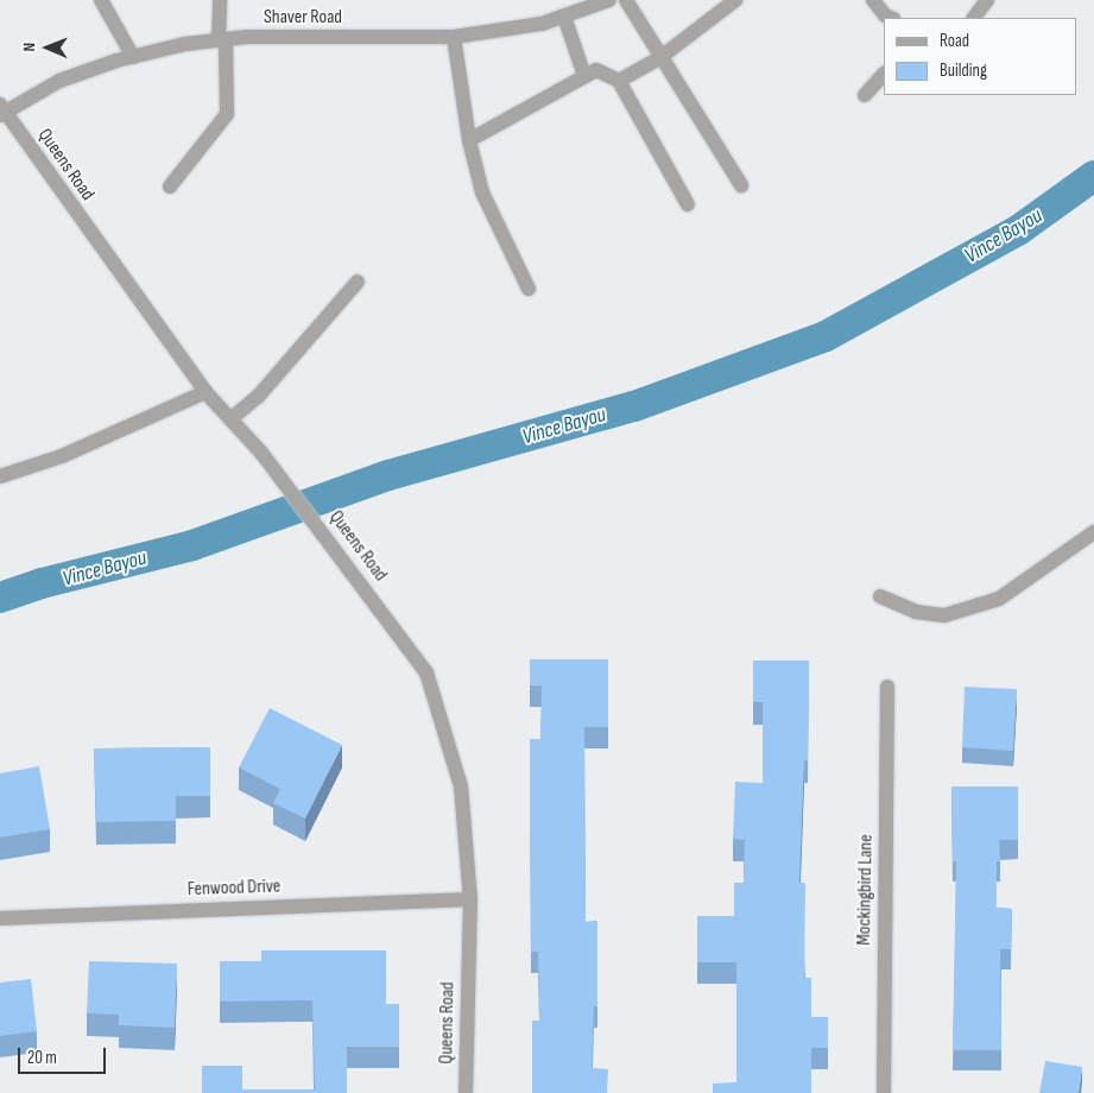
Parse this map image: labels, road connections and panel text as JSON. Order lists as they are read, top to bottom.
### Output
{
  "streets": {
    "street": [
      "Shaver Road",
      "Queens Road",
      "Fenwood Drive",
      "Mockingbird Lane"
    ]
  },
  "crossings": [
    ["Shaver Road", "Queens Road"],
    ["Queens Road", "Fenwood Drive"]
  ],
  "water": ["Vince Bayou"],
  "legend": ["Road", "Building"],
  "scale_bar": "20 m",
  "north": "left"
}
